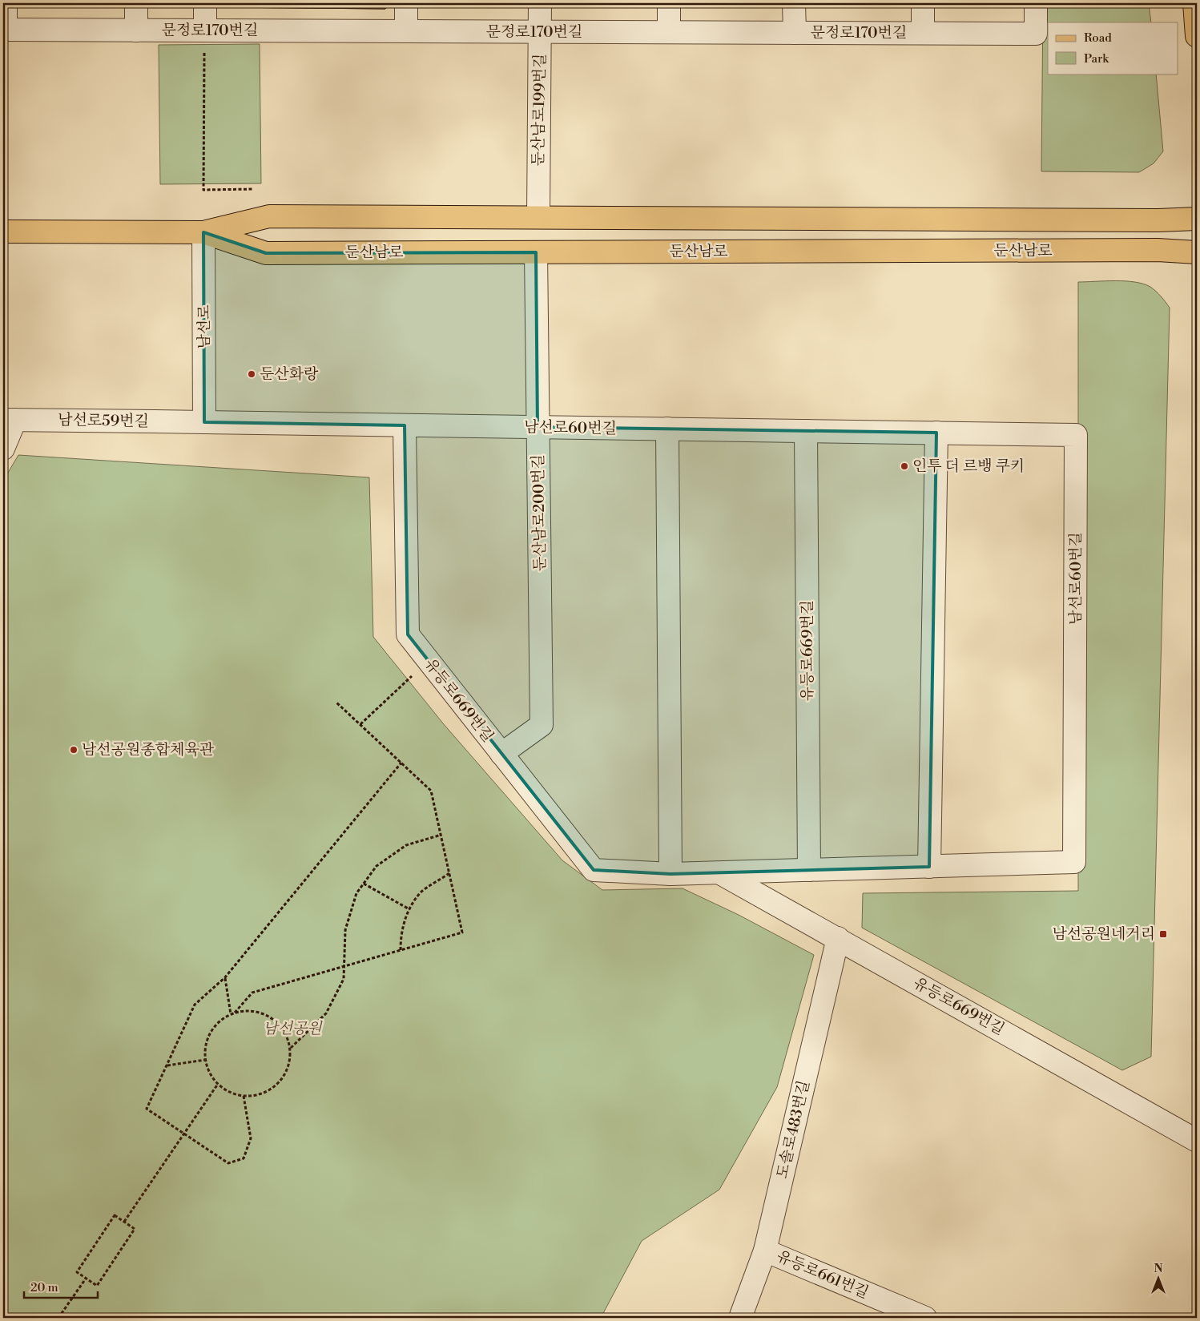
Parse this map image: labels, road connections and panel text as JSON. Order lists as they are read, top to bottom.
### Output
{
  "streets": {
    "main road": ["둔산남로"],
    "street": [
      "문정로170번길",
      "둔산남로199번길",
      "남선로",
      "남선로59번길",
      "남선로60번길",
      "둔산남로200번길",
      "유등로669번길",
      "도솔로483번길",
      "유등로661번길"
    ]
  },
  "crossings": [
    ["문정로170번길", "둔산남로199번길"],
    ["둔산남로199번길", "둔산남로"],
    ["둔산남로", "남선로"],
    ["둔산남로", "둔산남로200번길"],
    ["남선로", "남선로59번길"],
    ["남선로", "남선로60번길"],
    ["남선로59번길", "남선로60번길"],
    ["남선로60번길", "둔산남로200번길"],
    ["남선로60번길", "유등로669번길"],
    ["둔산남로200번길", "유등로669번길"],
    ["유등로669번길", "도솔로483번길"],
    ["도솔로483번길", "유등로661번길"]
  ],
  "parks": ["남선공원"],
  "places": {
    "other": ["둔산화랑", "인투 더 르뱅 쿠키", "남선공원종합체육관"],
    "transit": ["남선공원네거리"]
  },
  "legend": ["Road", "Park"],
  "scale_bar": "20 m",
  "north": "top"
}
